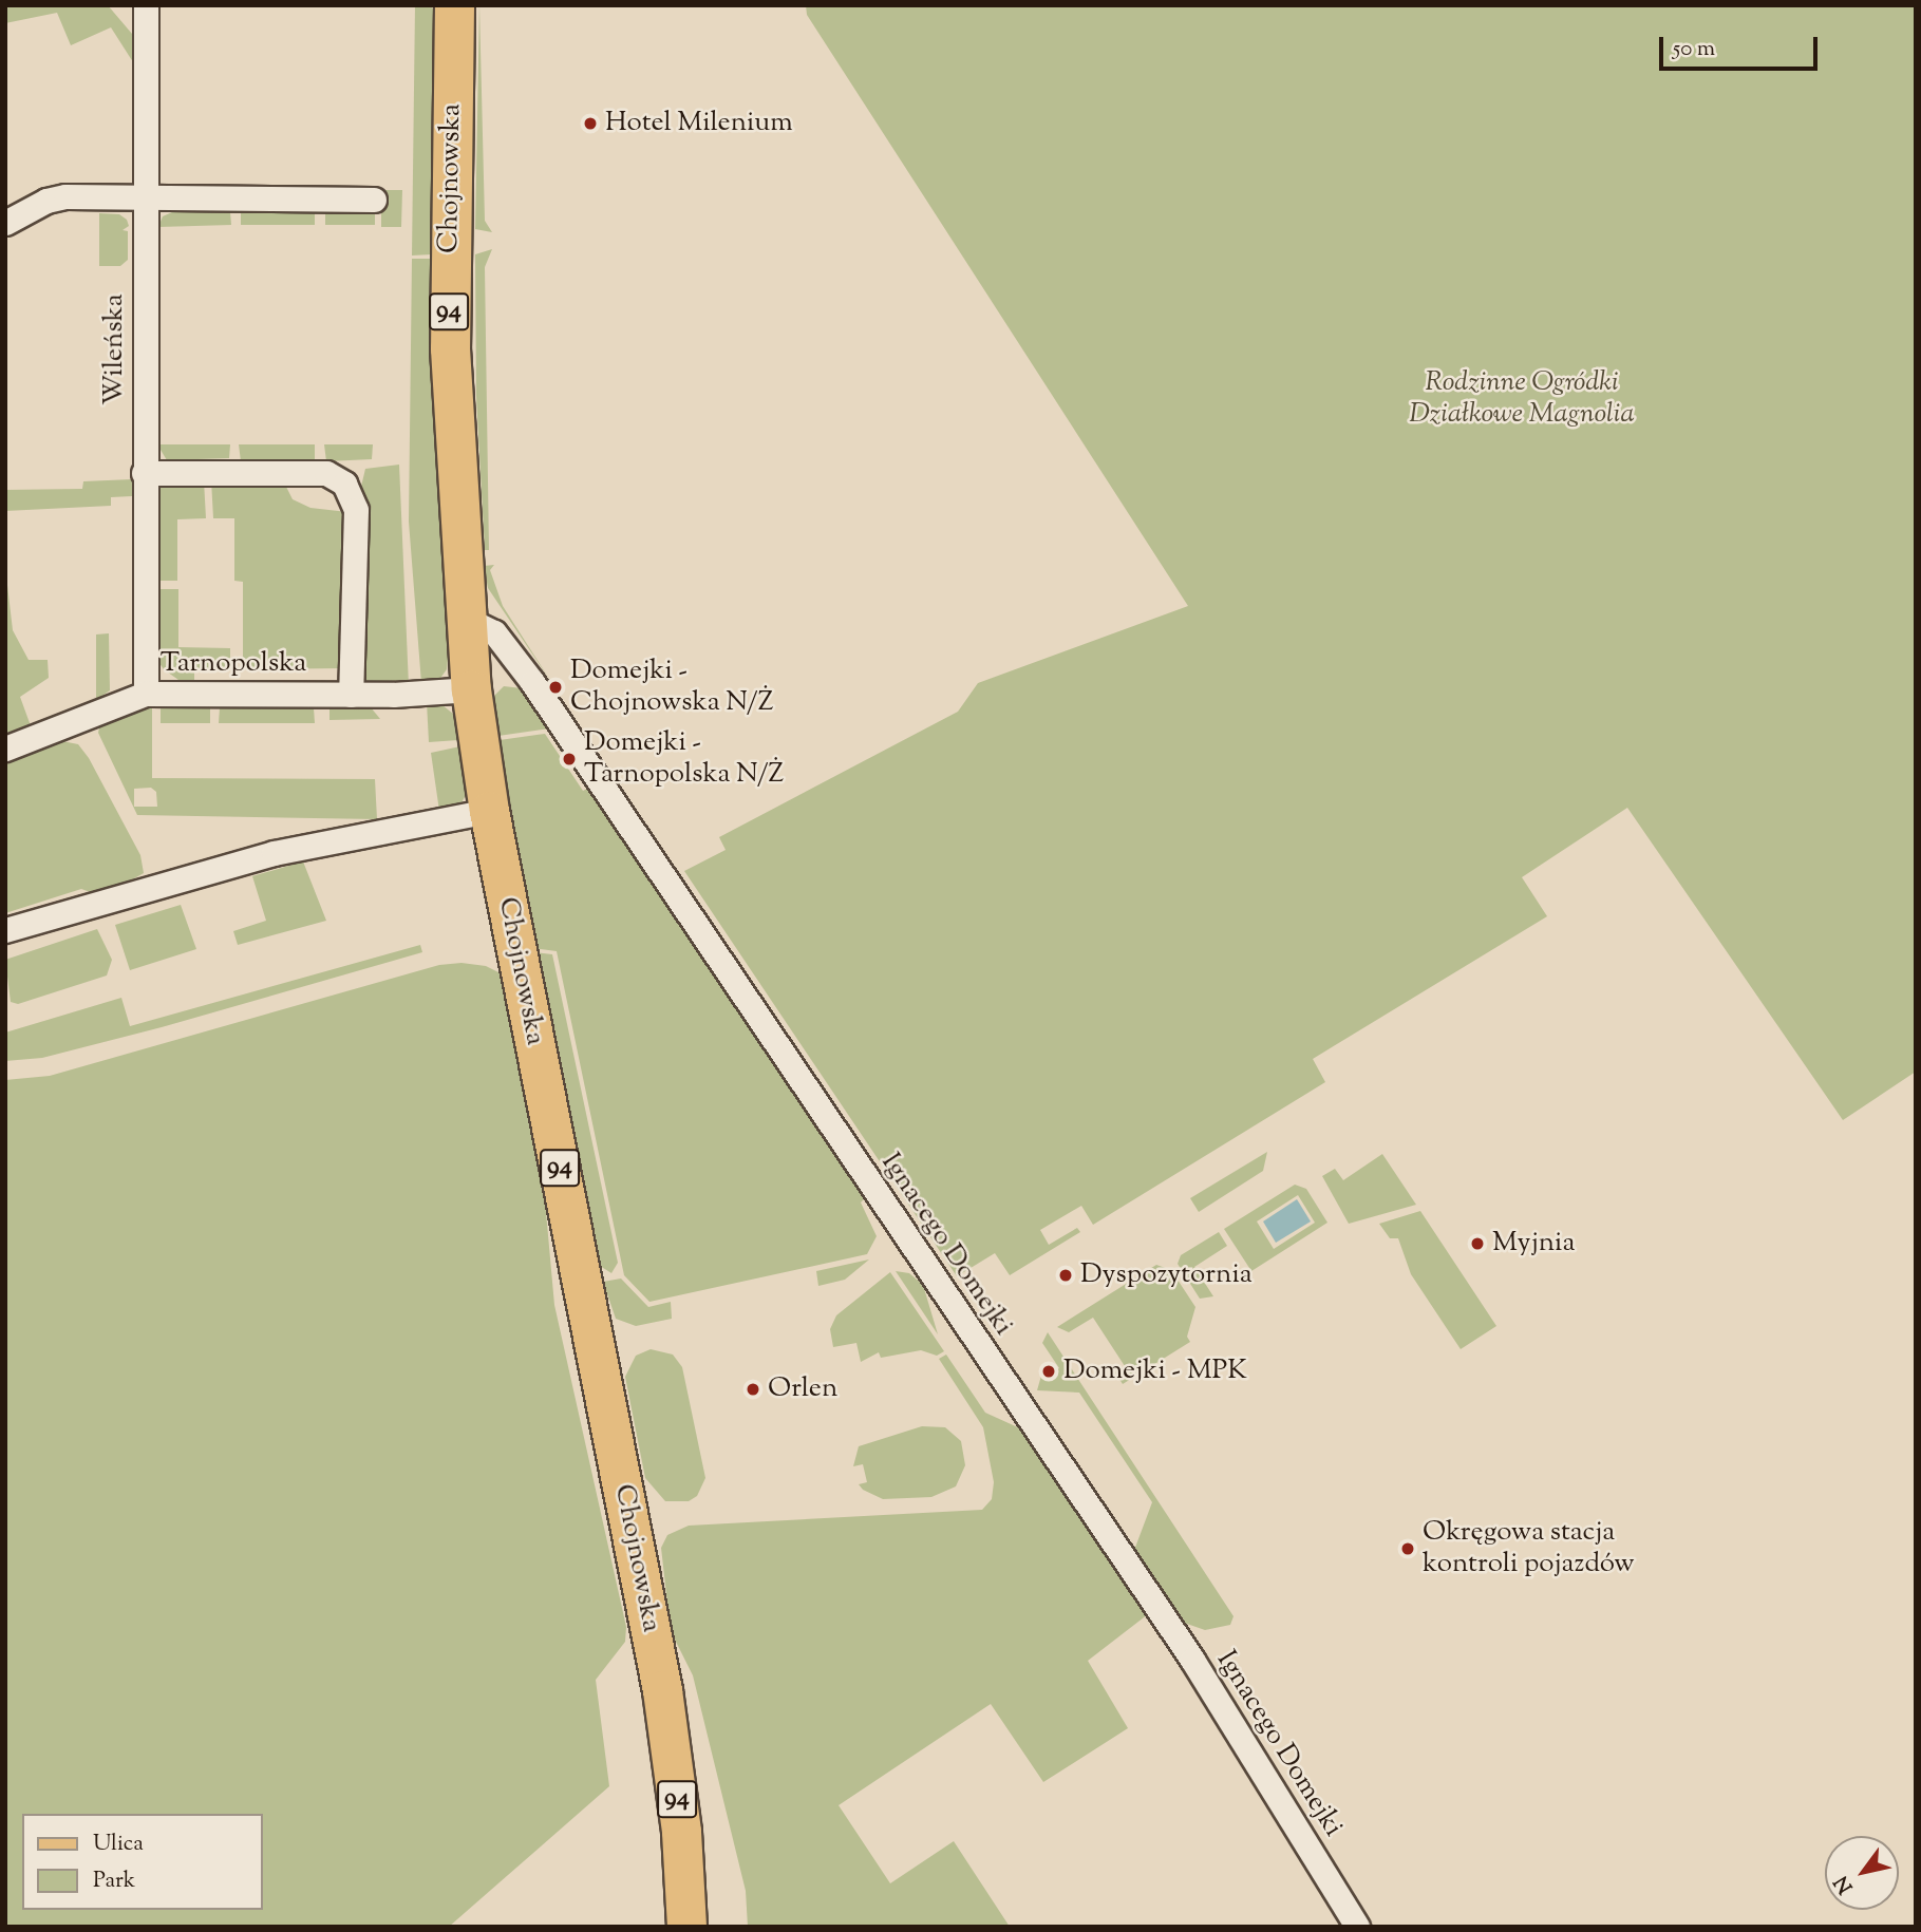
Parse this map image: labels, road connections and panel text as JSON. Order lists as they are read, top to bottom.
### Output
{
  "streets": {
    "main road": ["Chojnowska", "94"],
    "street": ["Wileńska", "Tarnopolska", "Ignacego Domejki"]
  },
  "crossings": [
    ["Chojnowska", "Tarnopolska"],
    ["Chojnowska", "Ignacego Domejki"],
    ["Wileńska", "Tarnopolska"]
  ],
  "parks": ["Rodzinne Ogródki Działkowe Magnolia"],
  "places": [
    "Hotel Milenium",
    "Domejki - Chojnowska N/Ż",
    "Domejki - Tarnopolska N/Ż",
    "Myjnia",
    "Dyspozytornia",
    "Domejki - MPK",
    "Orlen",
    "Okręgowa stacja kontroli pojazdów"
  ],
  "legend": ["Ulica", "Park"],
  "scale_bar": "50 m",
  "north": "bottom left"
}
